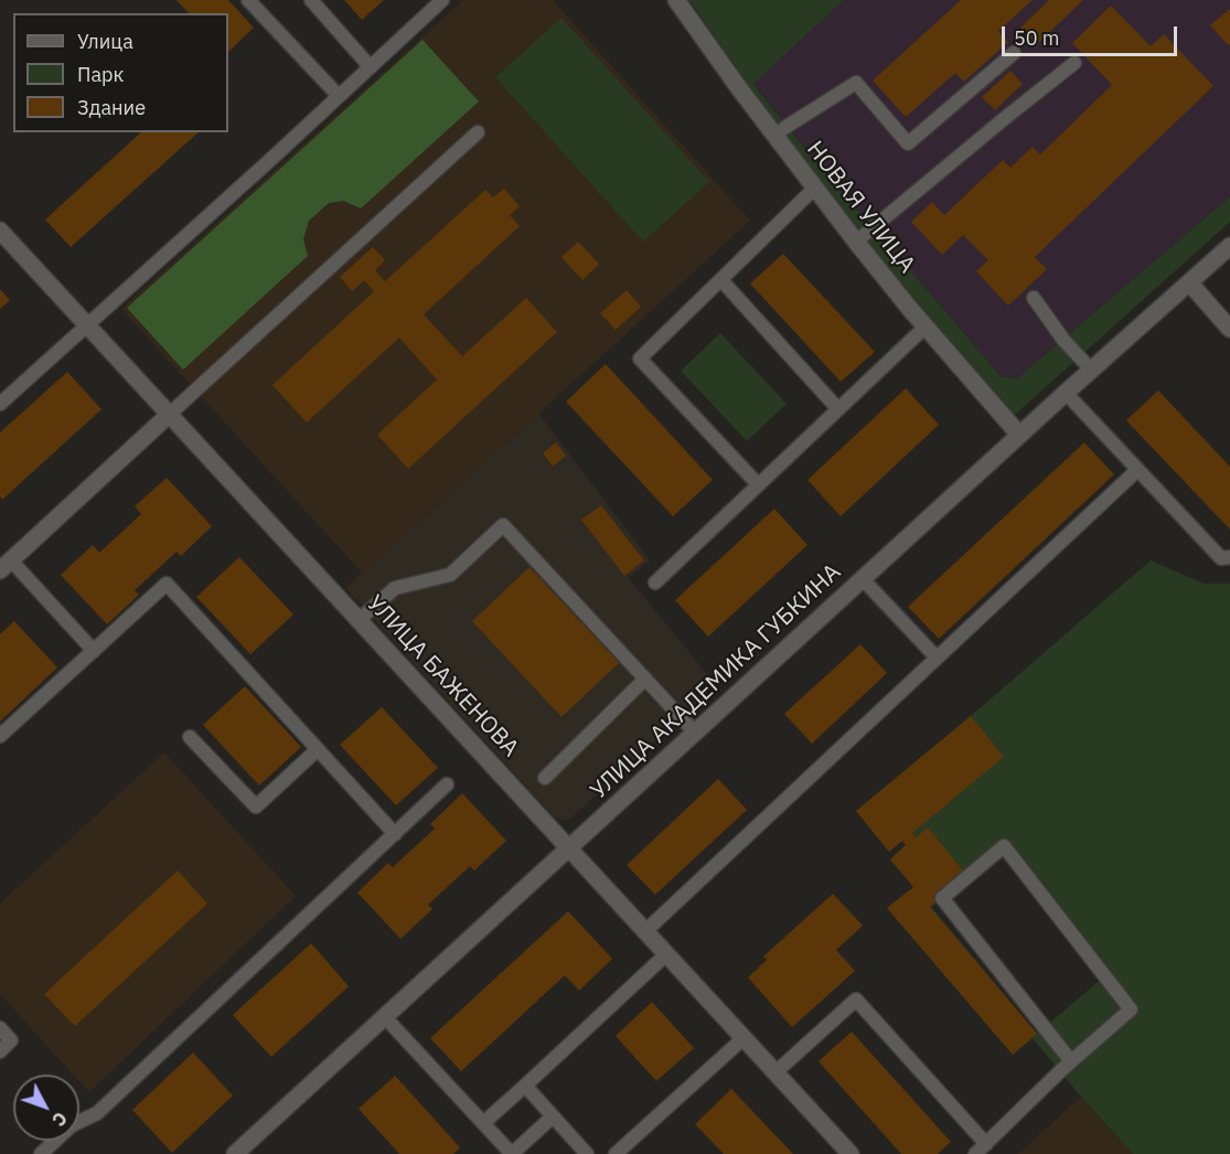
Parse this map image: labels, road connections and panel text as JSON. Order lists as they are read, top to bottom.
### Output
{
  "streets": {
    "street": ["НОВАЯ УЛИЦА", "УЛИЦА БАЖЕНОВА", "УЛИЦА АКАДЕМИКА ГУБКИНА"]
  },
  "crossings": [
    ["НОВАЯ УЛИЦА", "УЛИЦА АКАДЕМИКА ГУБКИНА"],
    ["УЛИЦА БАЖЕНОВА", "УЛИЦА АКАДЕМИКА ГУБКИНА"]
  ],
  "legend": ["Улица", "Парк", "Здание"],
  "scale_bar": "50 m",
  "north": "bottom right"
}
